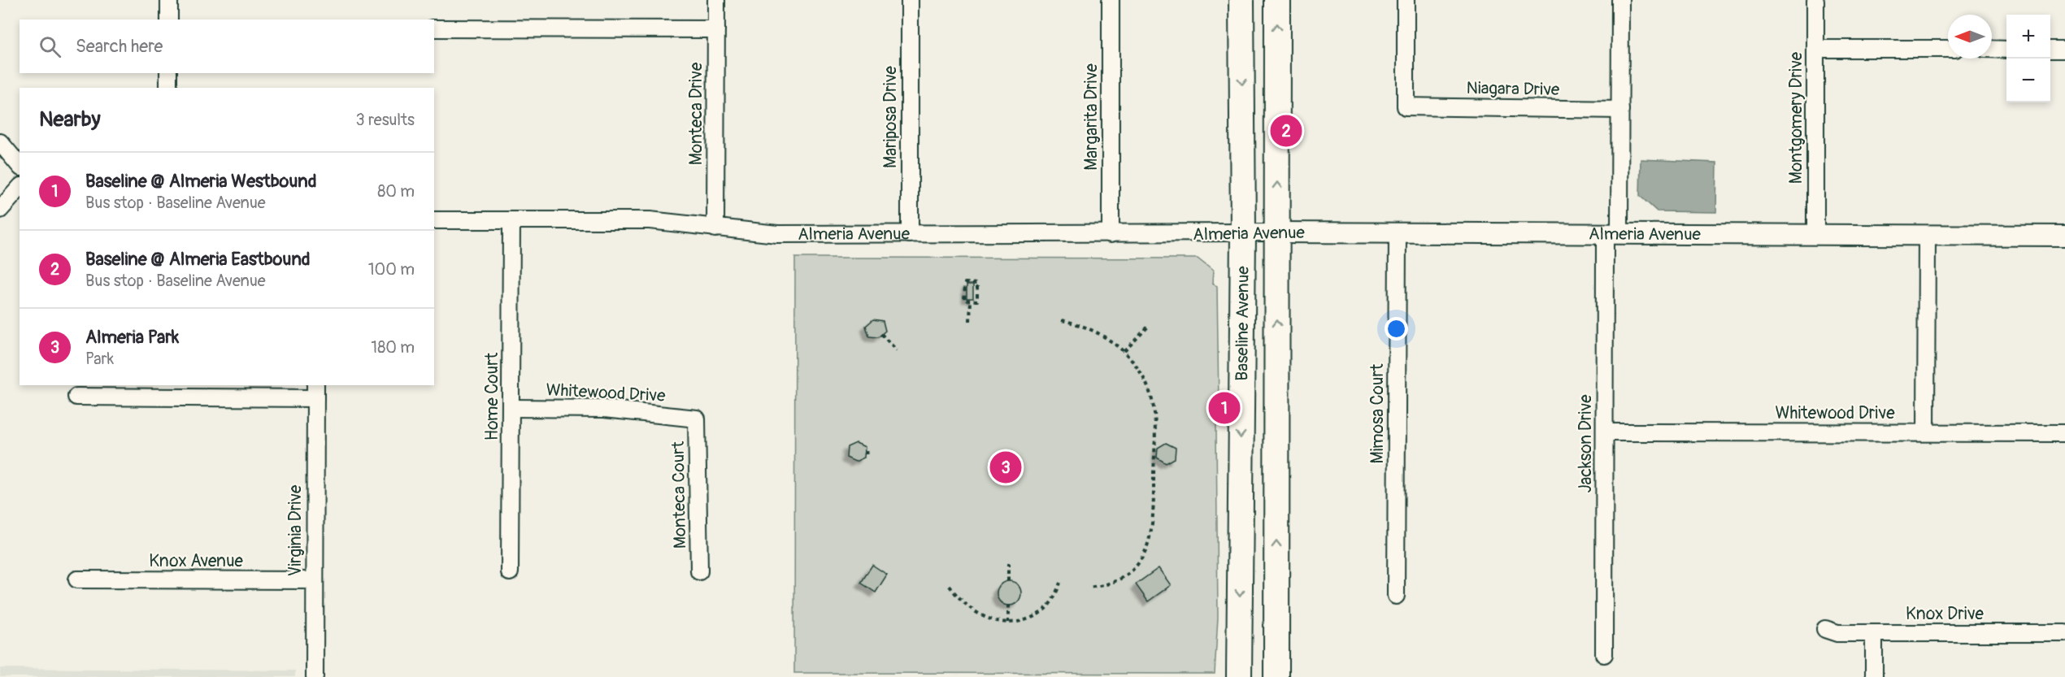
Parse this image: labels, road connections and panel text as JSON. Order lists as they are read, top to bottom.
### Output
{
  "streets": {
    "main road": ["Baseline Avenue"],
    "street": [
      "Niagara Drive",
      "Monteca Drive",
      "Mariposa Drive",
      "Margarita Drive",
      "Montgomery Drive",
      "Almeria Avenue",
      "Whitewood Drive",
      "Home Court",
      "Mimosa Court",
      "Jackson Drive",
      "Monteca Court",
      "Virginia Drive",
      "Knox Avenue",
      "Knox Drive"
    ]
  },
  "crossings": [
    ["Niagara Drive", "Jackson Drive"],
    ["Monteca Drive", "Almeria Avenue"],
    ["Mariposa Drive", "Almeria Avenue"],
    ["Margarita Drive", "Almeria Avenue"],
    ["Montgomery Drive", "Almeria Avenue"],
    ["Almeria Avenue", "Baseline Avenue"],
    ["Almeria Avenue", "Home Court"],
    ["Almeria Avenue", "Mimosa Court"],
    ["Almeria Avenue", "Jackson Drive"],
    ["Whitewood Drive", "Home Court"],
    ["Whitewood Drive", "Jackson Drive"],
    ["Whitewood Drive", "Monteca Court"],
    ["Virginia Drive", "Knox Avenue"]
  ],
  "north": "left",
  "page": {
    "map_buttons": ["+", "−"],
    "search": "Search here",
    "heading": ["Nearby", "3 results"],
    "pins": ["2", "1", "3"],
    "list": [
      {
        "mark": "1",
        "name": "Baseline @ Almeria Westbound",
        "note": "Bus stop · Baseline Avenue",
        "value": "80 m"
      },
      {
        "mark": "2",
        "name": "Baseline @ Almeria Eastbound",
        "note": "Bus stop · Baseline Avenue",
        "value": "100 m"
      },
      {
        "mark": "3",
        "name": "Almeria Park",
        "note": "Park",
        "value": "180 m"
      }
    ]
  }
}
